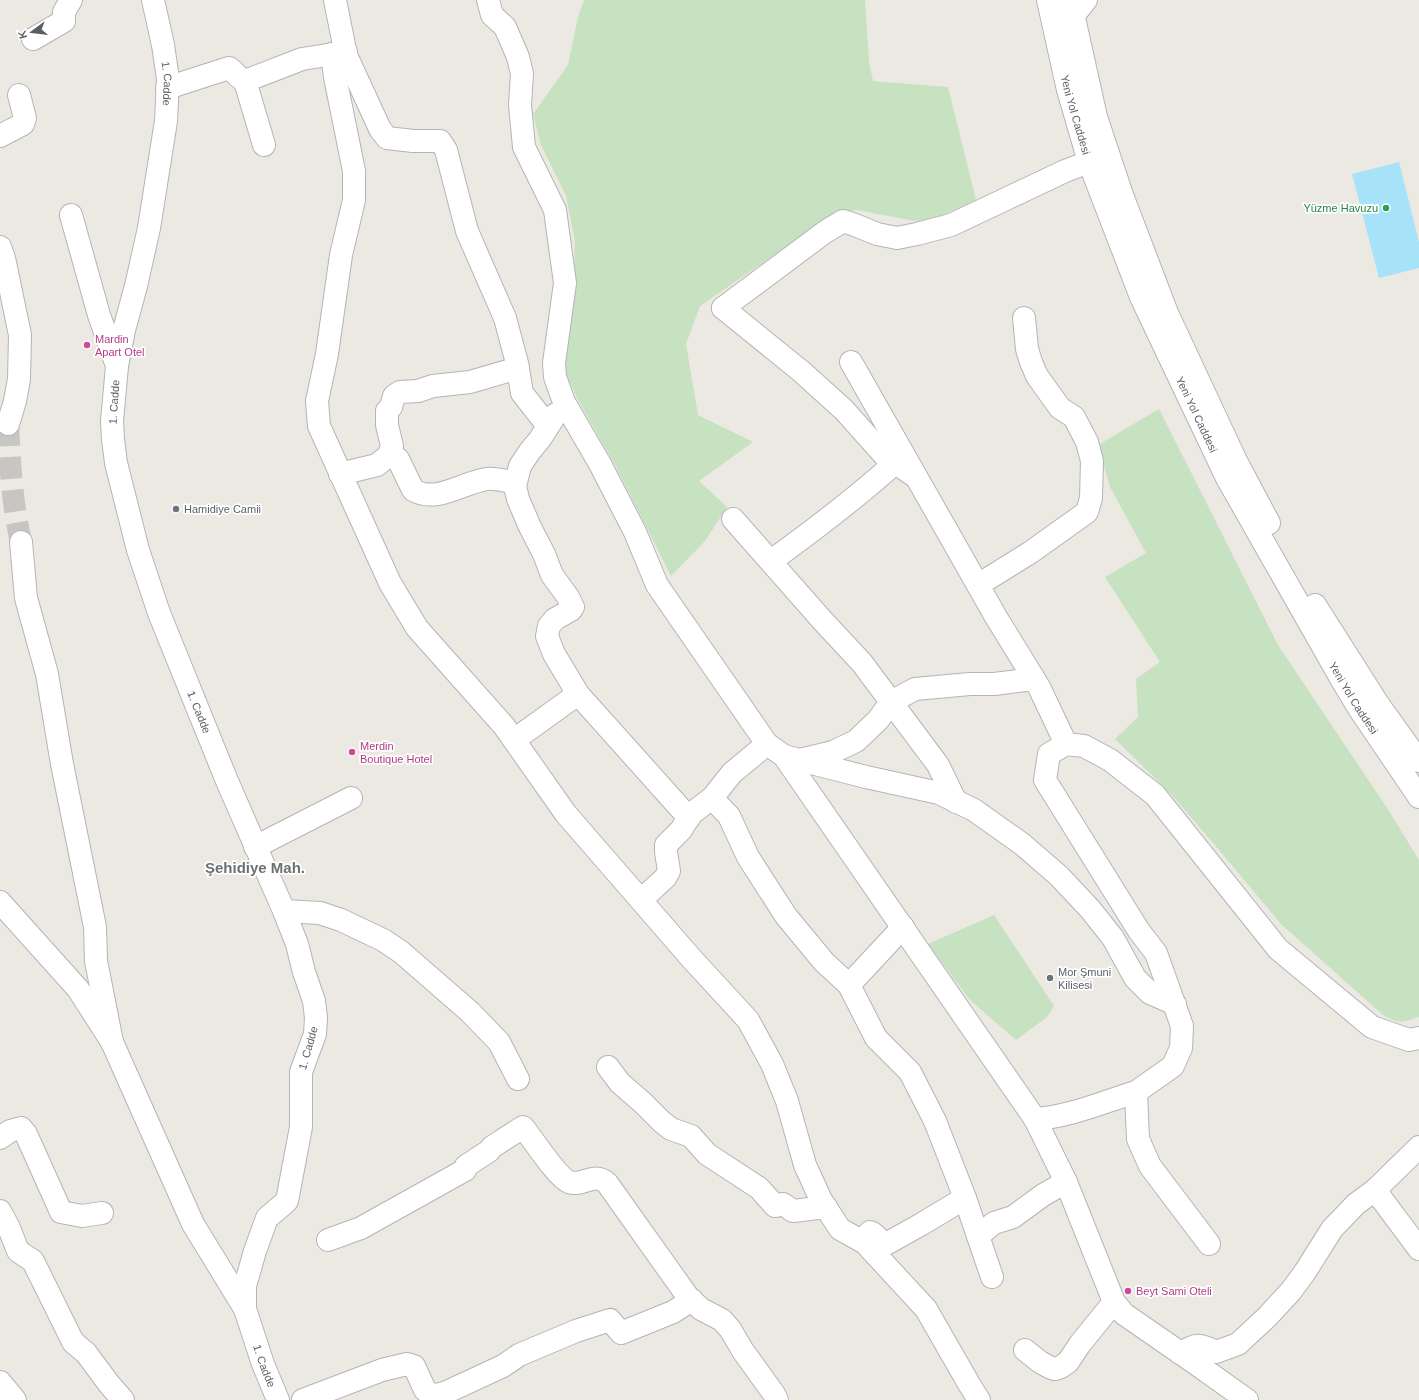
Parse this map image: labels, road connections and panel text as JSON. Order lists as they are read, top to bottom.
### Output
{
  "streets": {
    "street": ["1. Cadde", "Yeni Yol Caddesi"]
  },
  "districts": ["Şehidiye Mah."],
  "places": [
    "Yüzme Havuzu",
    "Mardin Apart Otel",
    "Hamidiye Camii",
    "Merdin Boutique Hotel",
    "Mor Şmuni Kilisesi",
    "Beyt Sami Oteli"
  ],
  "north": "left"
}
